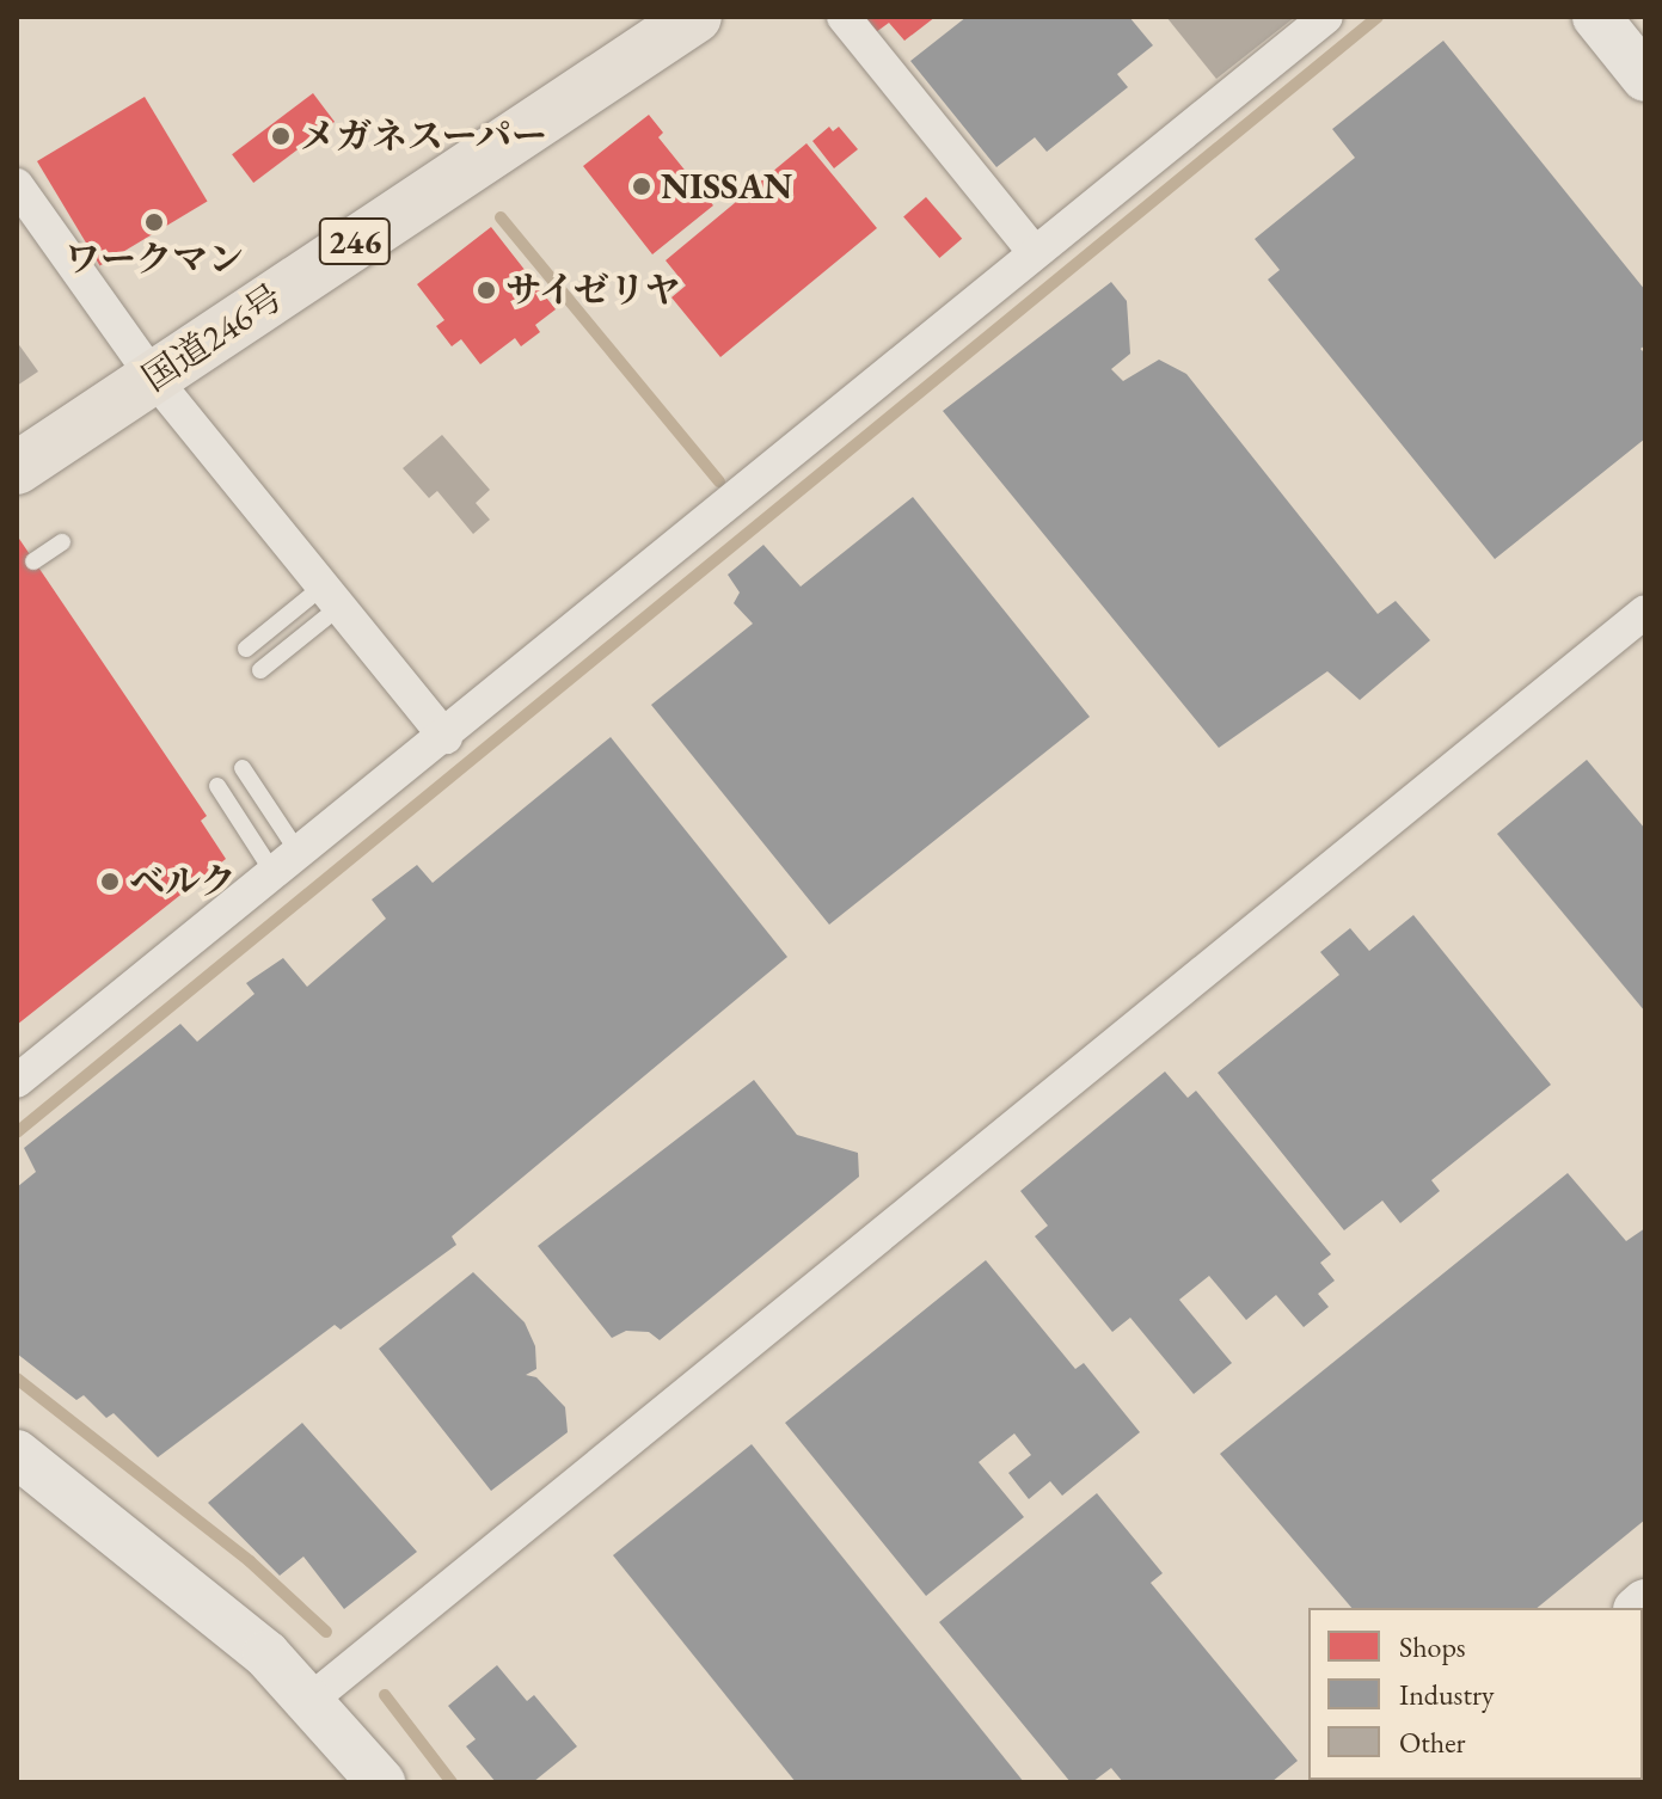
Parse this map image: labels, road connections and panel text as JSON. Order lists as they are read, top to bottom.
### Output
{
  "streets": {
    "highway": ["246", "国道246号"]
  },
  "places": [
    "メガネスーパー",
    "NISSAN",
    "ワークマン",
    "サイゼリヤ",
    "ベルク"
  ],
  "legend": ["Shops", "Industry", "Other"]
}
